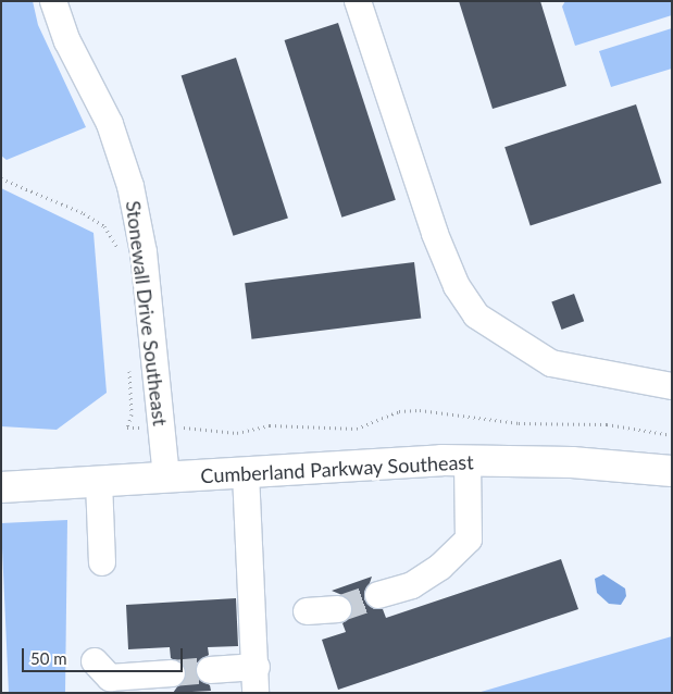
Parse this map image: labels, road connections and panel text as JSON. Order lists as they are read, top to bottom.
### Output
{
  "streets": {
    "main road": ["Cumberland Parkway Southeast"],
    "street": ["Stonewall Drive Southeast"]
  },
  "crossings": [
    ["Stonewall Drive Southeast", "Cumberland Parkway Southeast"]
  ],
  "scale_bar": "50 m"
}
